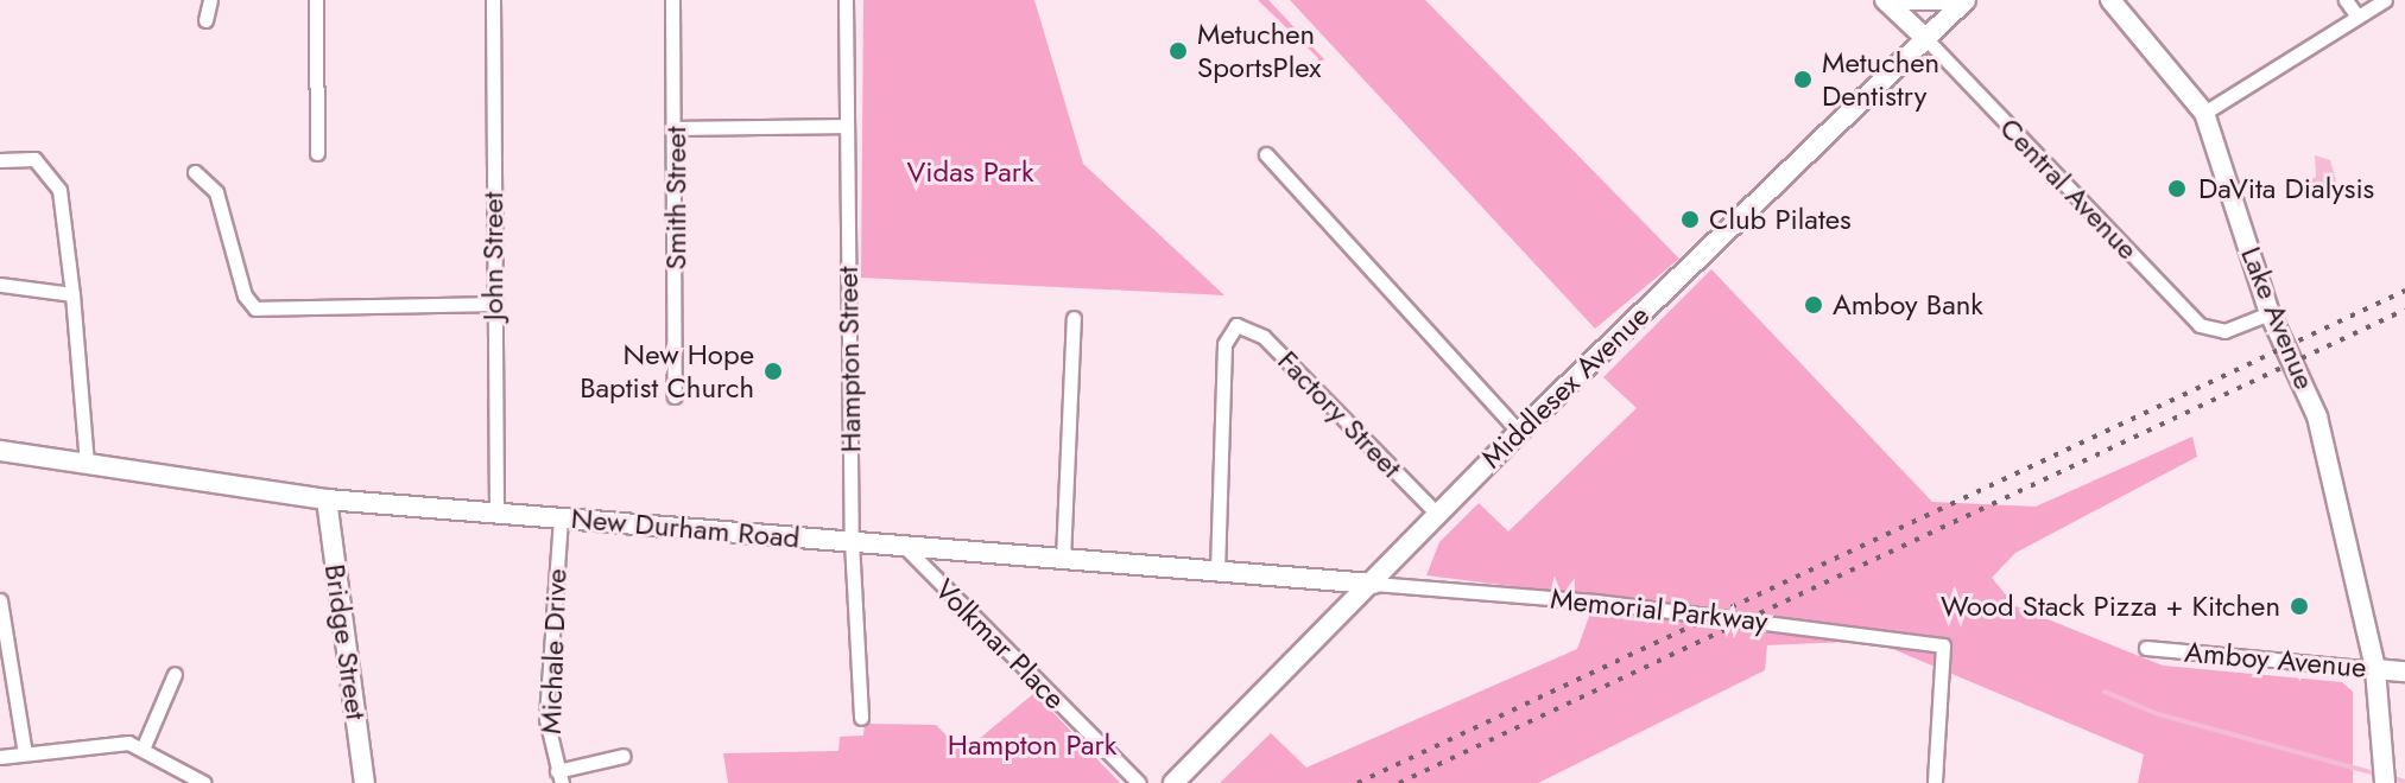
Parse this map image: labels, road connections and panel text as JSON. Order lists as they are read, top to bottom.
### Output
{
  "streets": {
    "main road": [
      "Central Avenue",
      "Lake Avenue",
      "Middlesex Avenue",
      "New Durham Road",
      "Bridge Street",
      "Amboy Avenue"
    ],
    "street": [
      "Smith Street",
      "John Street",
      "Hampton Street",
      "Factory Street",
      "Memorial Parkway",
      "Volkmar Place",
      "Michale Drive"
    ]
  },
  "crossings": [
    ["Central Avenue", "Lake Avenue"],
    ["Central Avenue", "Middlesex Avenue"],
    ["John Street", "New Durham Road"],
    ["Lake Avenue", "Amboy Avenue"],
    ["Hampton Street", "New Durham Road"],
    ["Middlesex Avenue", "Factory Street"],
    ["Middlesex Avenue", "New Durham Road"],
    ["Middlesex Avenue", "Memorial Parkway"],
    ["Factory Street", "New Durham Road"],
    ["New Durham Road", "Memorial Parkway"],
    ["New Durham Road", "Bridge Street"],
    ["New Durham Road", "Volkmar Place"],
    ["New Durham Road", "Michale Drive"]
  ],
  "parks": ["Vidas Park", "Hampton Park"],
  "places": [
    "Metuchen SportsPlex",
    "Metuchen Dentistry",
    "DaVita Dialysis",
    "Club Pilates",
    "Amboy Bank",
    "New Hope Baptist Church",
    "Wood Stack Pizza + Kitchen"
  ]
}
